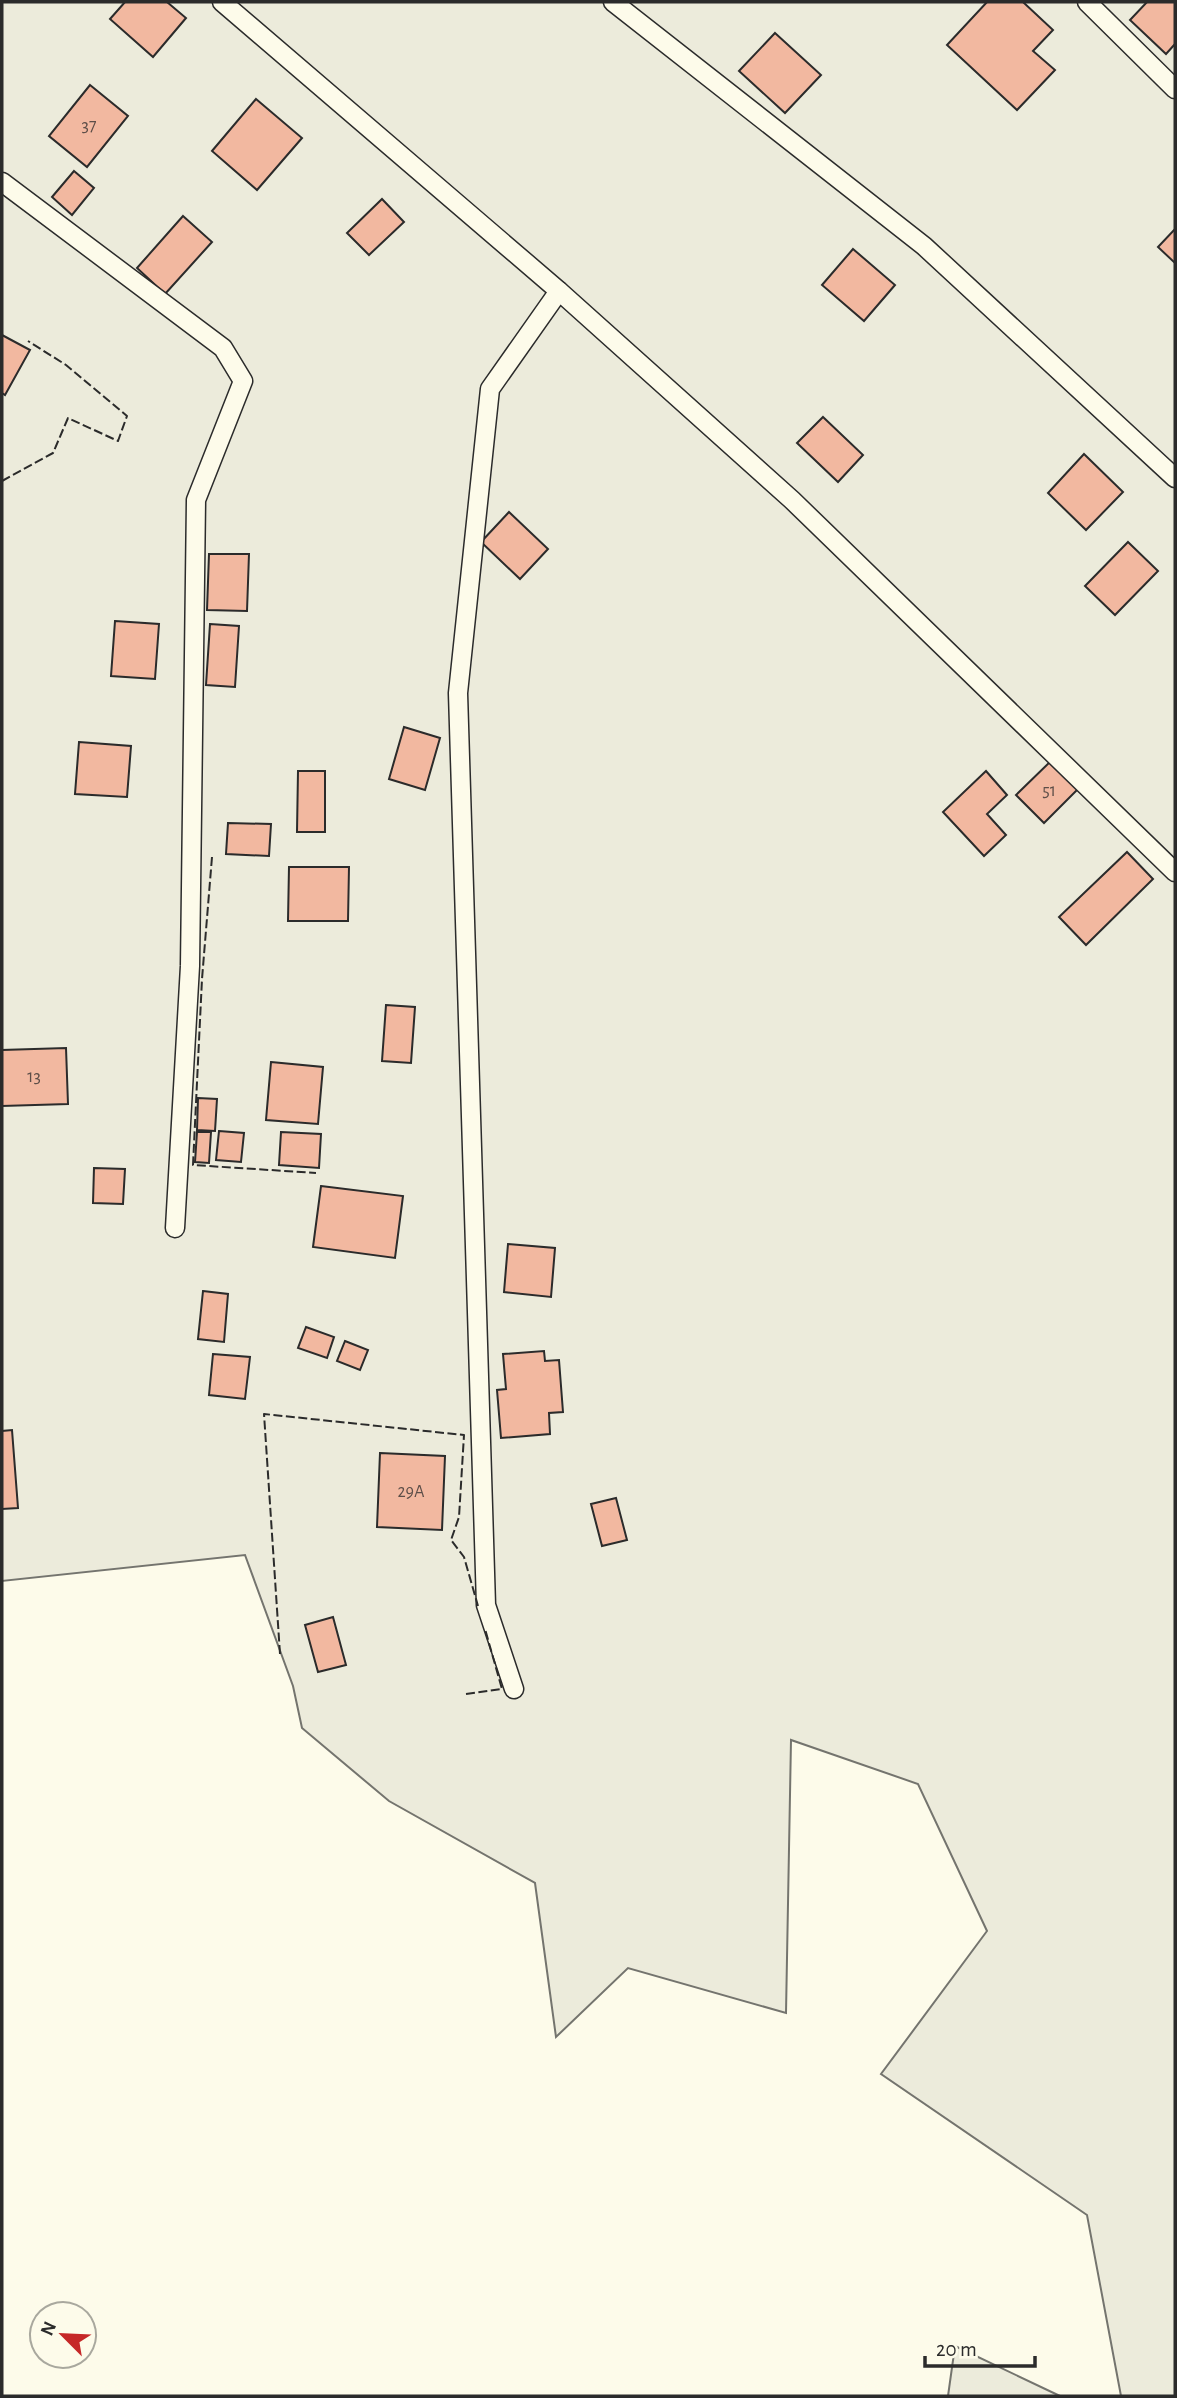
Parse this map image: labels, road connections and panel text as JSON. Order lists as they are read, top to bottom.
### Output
{
  "house_numbers": [
    "37",
    "51",
    "13",
    "29А"
  ],
  "scale_bar": "20 m",
  "north": "top left"
}
